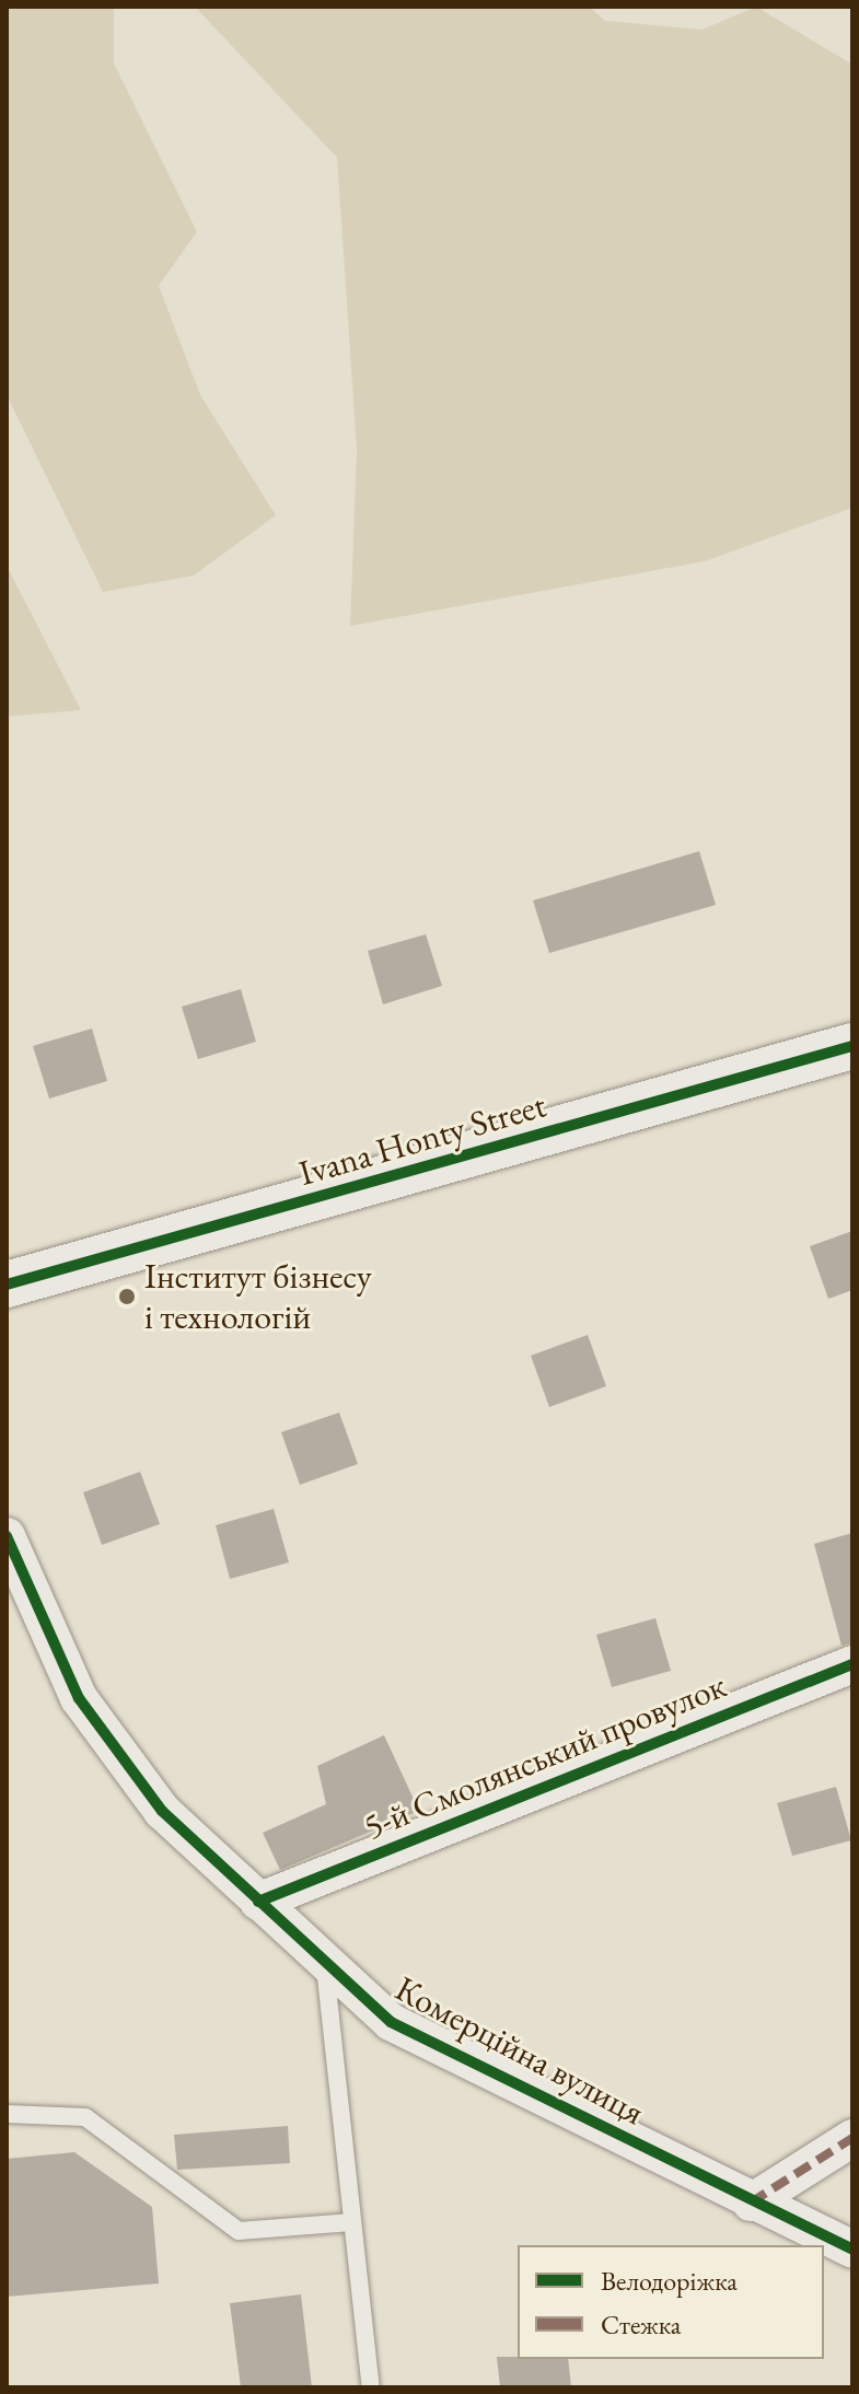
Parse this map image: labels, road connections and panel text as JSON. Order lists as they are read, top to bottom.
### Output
{
  "streets": {
    "street": ["Ivana Honty Street", "5-й Смолянський провулок", "Комерційна вулиця"]
  },
  "crossings": [
    ["5-й Смолянський провулок", "Комерційна вулиця"]
  ],
  "places": ["Інститут бізнесу і технологій"],
  "legend": ["Велодоріжка", "Стежка"]
}
